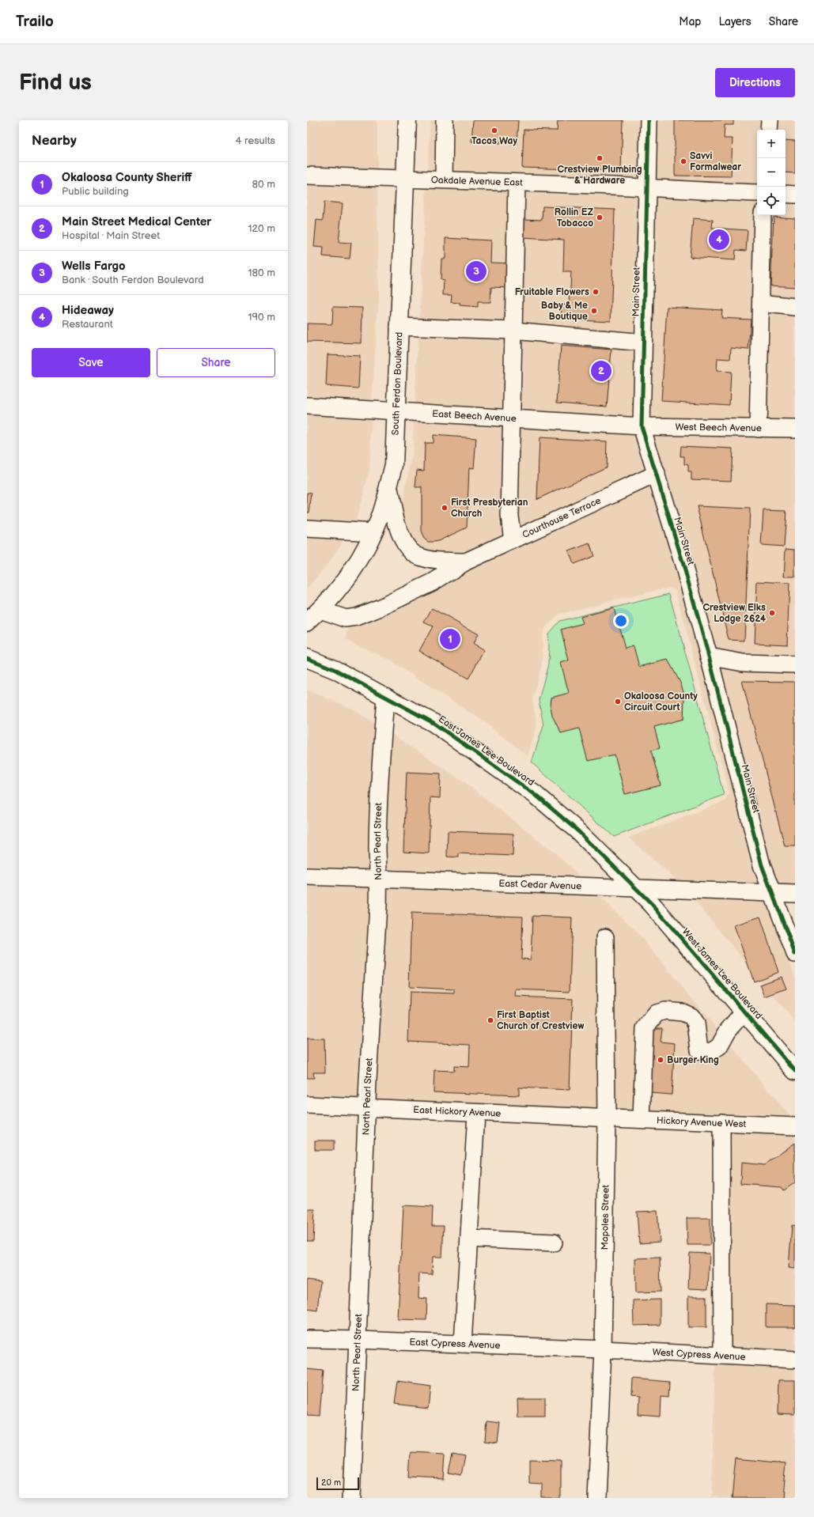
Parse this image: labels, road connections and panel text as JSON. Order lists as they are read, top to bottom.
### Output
{
  "streets": {
    "main road": ["South Ferdon Boulevard", "East James Lee Boulevard", "West James Lee Boulevard"],
    "street": [
      "Oakdale Avenue East",
      "Main Street",
      "East Beech Avenue",
      "West Beech Avenue",
      "Courthouse Terrace",
      "North Pearl Street",
      "East Cedar Avenue",
      "East Hickory Avenue",
      "Hickory Avenue West",
      "Mapoles Street",
      "East Cypress Avenue",
      "West Cypress Avenue"
    ]
  },
  "crossings": [
    ["Oakdale Avenue East", "Main Street"],
    ["Oakdale Avenue East", "South Ferdon Boulevard"],
    ["Main Street", "East Beech Avenue"],
    ["Main Street", "West Beech Avenue"],
    ["Main Street", "Courthouse Terrace"],
    ["Main Street", "East Cedar Avenue"],
    ["South Ferdon Boulevard", "East Beech Avenue"],
    ["South Ferdon Boulevard", "Courthouse Terrace"],
    ["East Beech Avenue", "West Beech Avenue"],
    ["East James Lee Boulevard", "North Pearl Street"],
    ["East James Lee Boulevard", "East Cedar Avenue"],
    ["East James Lee Boulevard", "West James Lee Boulevard"],
    ["North Pearl Street", "East Cedar Avenue"],
    ["North Pearl Street", "East Hickory Avenue"],
    ["North Pearl Street", "East Cypress Avenue"],
    ["East Cedar Avenue", "West James Lee Boulevard"],
    ["East Hickory Avenue", "Hickory Avenue West"],
    ["East Hickory Avenue", "Mapoles Street"],
    ["Hickory Avenue West", "Mapoles Street"],
    ["Mapoles Street", "East Cypress Avenue"],
    ["Mapoles Street", "West Cypress Avenue"],
    ["East Cypress Avenue", "West Cypress Avenue"]
  ],
  "places": [
    "Tacos Way",
    "Crestview Plumbing & Hardware",
    "Savvi Formalwear",
    "Rollin EZ Tobacco",
    "Fruitable Flowers",
    "Baby & Me Boutique",
    "First Presbyterian Church",
    "Crestview Elks Lodge 2624",
    "Okaloosa County Circuit Court",
    "First Baptist Church of Crestview",
    "Burger King"
  ],
  "scale_bar": "20 m",
  "page": {
    "header": "Trailo",
    "nav": ["Map", "Layers", "Share"],
    "buttons": [
      "Directions",
      ["Save", "Share"]
    ],
    "title": "Find us",
    "heading": ["Nearby", "4 results"],
    "map_buttons": ["+", "−"],
    "list": [
      {
        "mark": "1",
        "name": "Okaloosa County Sheriff",
        "note": "Public building",
        "value": "80 m"
      },
      {
        "mark": "2",
        "name": "Main Street Medical Center",
        "note": "Hospital · Main Street",
        "value": "120 m"
      },
      {
        "mark": "3",
        "name": "Wells Fargo",
        "note": "Bank · South Ferdon Boulevard",
        "value": "180 m"
      },
      {
        "mark": "4",
        "name": "Hideaway",
        "note": "Restaurant",
        "value": "190 m"
      }
    ],
    "pins": [
      "4",
      "3",
      "2",
      "1"
    ],
    "scale": "20 m"
  }
}
